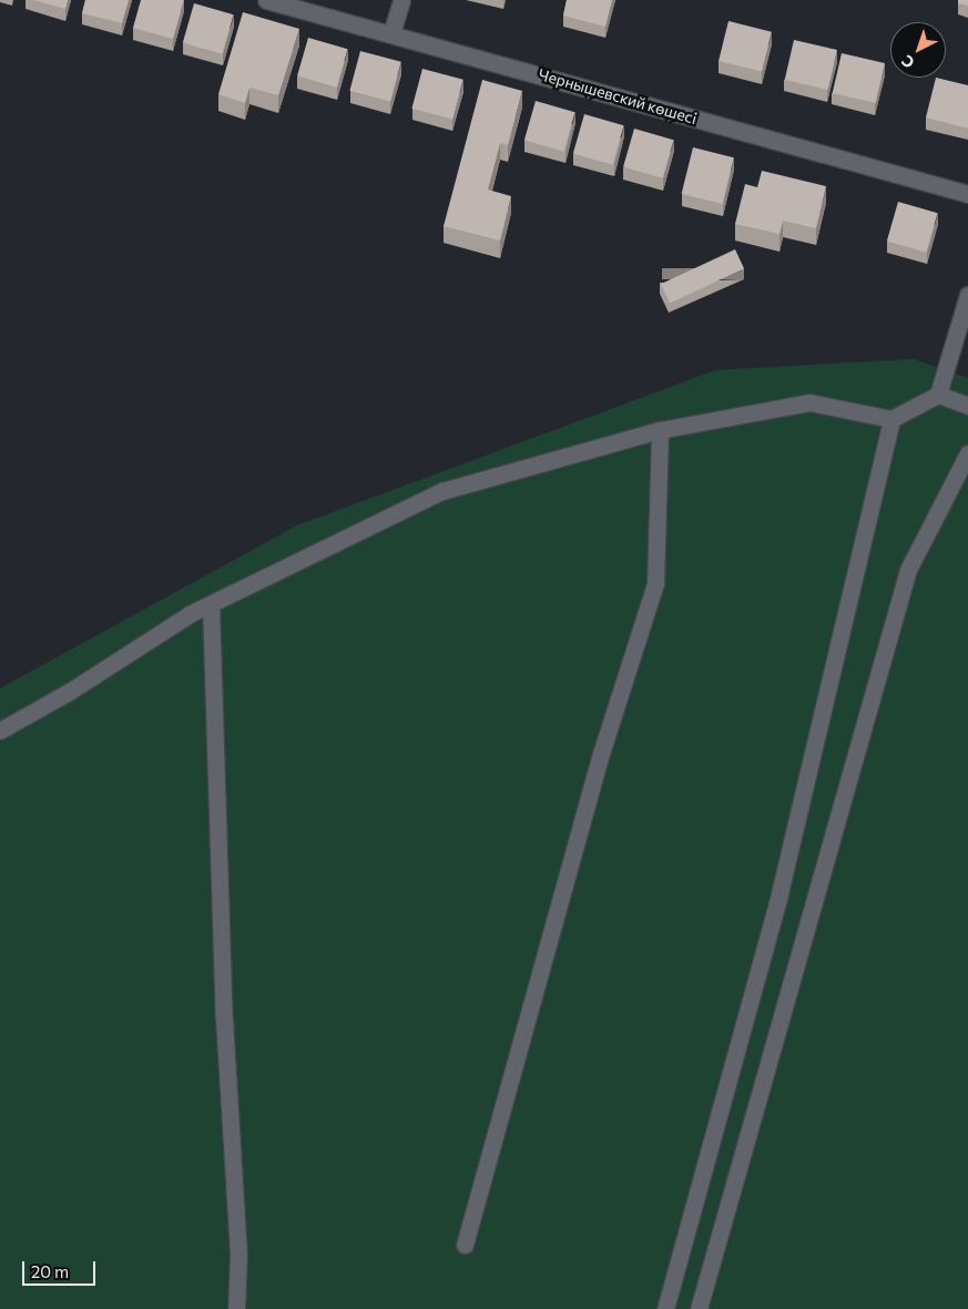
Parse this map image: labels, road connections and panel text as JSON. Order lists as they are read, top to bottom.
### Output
{
  "streets": {
    "street": ["Чернышевский көшесі"]
  },
  "scale_bar": "20 m",
  "north": "bottom left"
}
